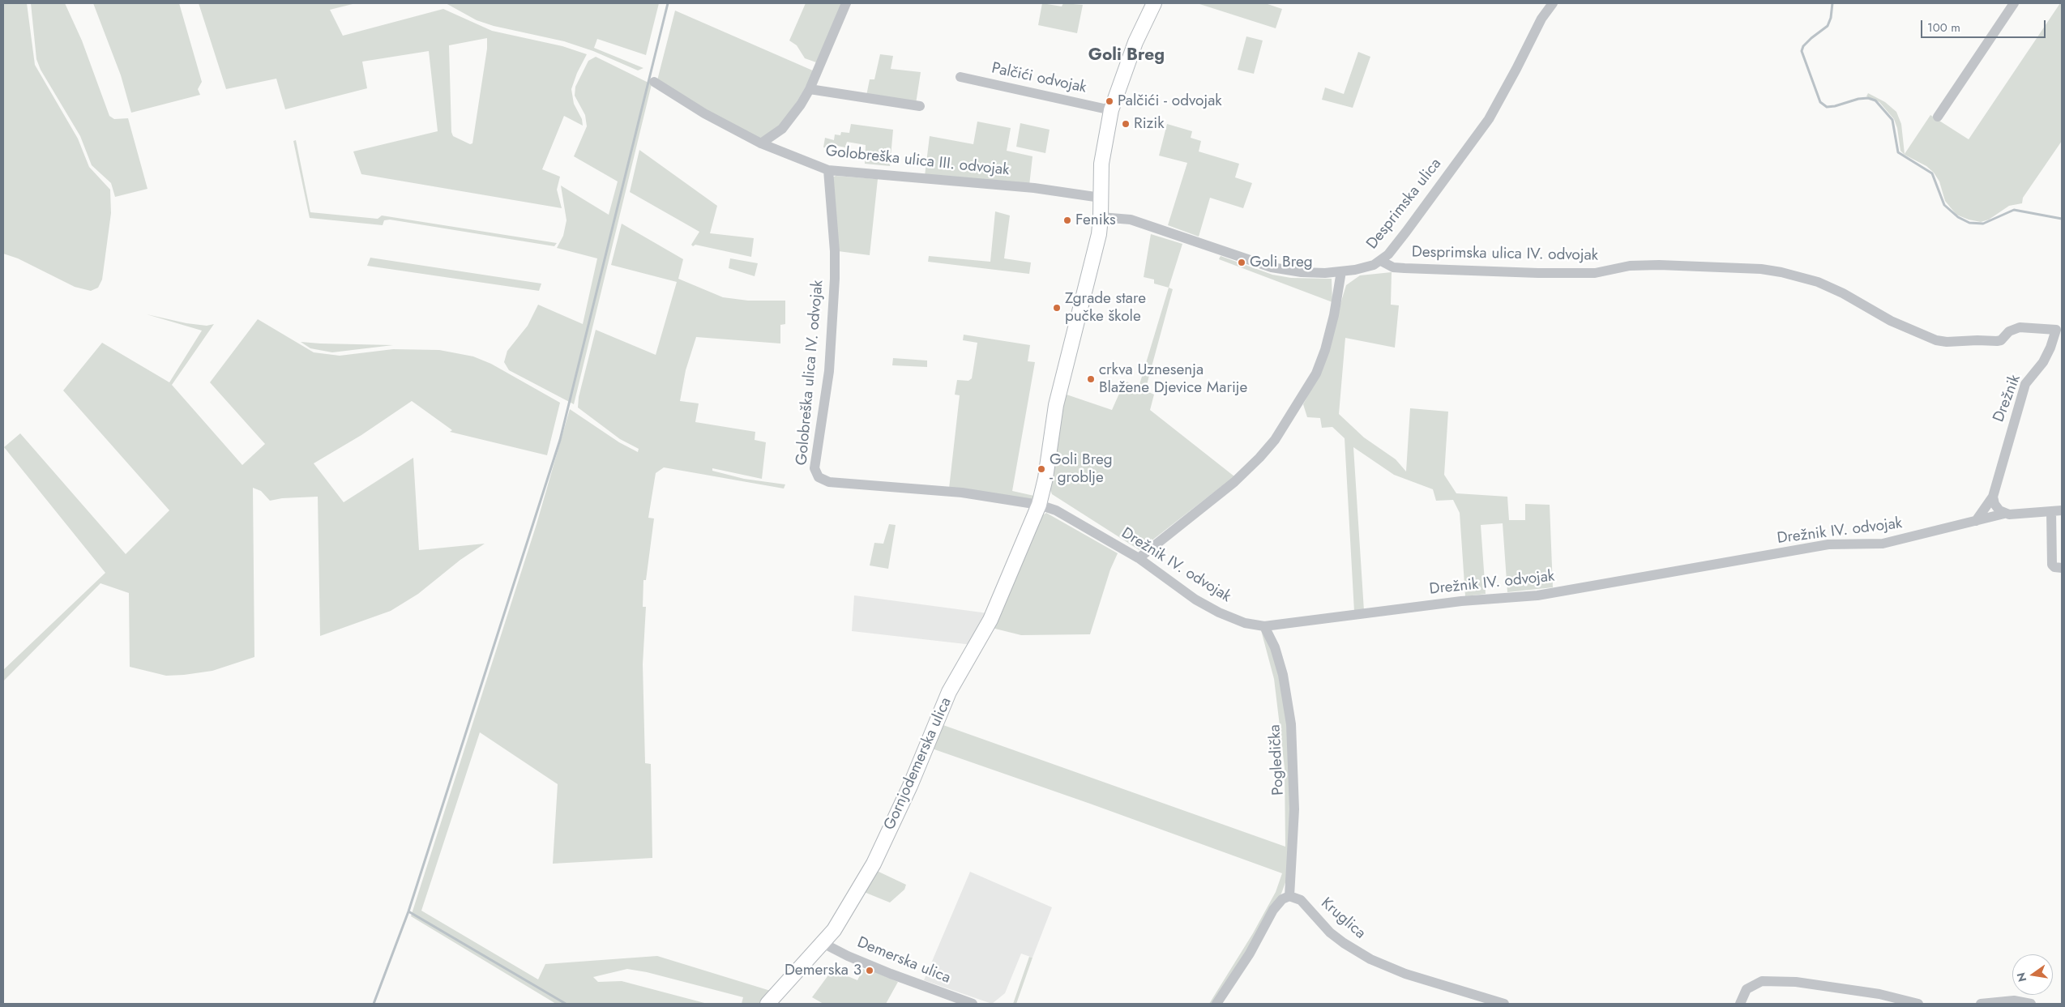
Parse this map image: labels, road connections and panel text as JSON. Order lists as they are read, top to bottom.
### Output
{
  "streets": {
    "street": [
      "Palčići odvojak",
      "Golobreška ulica III. odvojak",
      "Desprimska ulica",
      "Desprimska ulica IV. odvojak",
      "Golobreška ulica IV. odvojak",
      "Drežnik",
      "Drežnik IV. odvojak",
      "Pogledička",
      "Gornjodemerska ulica",
      "Kruglica",
      "Demerska ulica"
    ]
  },
  "crossings": [
    ["Palčići odvojak", "Gornjodemerska ulica"],
    ["Golobreška ulica III. odvojak", "Golobreška ulica IV. odvojak"],
    ["Golobreška ulica III. odvojak", "Gornjodemerska ulica"],
    ["Desprimska ulica", "Desprimska ulica IV. odvojak"],
    ["Desprimska ulica", "Gornjodemerska ulica"],
    ["Desprimska ulica IV. odvojak", "Drežnik"],
    ["Golobreška ulica IV. odvojak", "Drežnik IV. odvojak"],
    ["Golobreška ulica IV. odvojak", "Gornjodemerska ulica"],
    ["Drežnik IV. odvojak", "Pogledička"],
    ["Drežnik IV. odvojak", "Gornjodemerska ulica"],
    ["Pogledička", "Kruglica"],
    ["Gornjodemerska ulica", "Demerska ulica"]
  ],
  "districts": ["Goli Breg"],
  "places": [
    "Palčići - odvojak",
    "Rizik",
    "Feniks",
    "Goli Breg",
    "Zgrade stare pučke škole",
    "crkva Uznesenja Blažene Djevice Marije",
    "Goli Breg - groblje",
    "Demerska 3"
  ],
  "scale_bar": "100 m",
  "north": "left"
}
